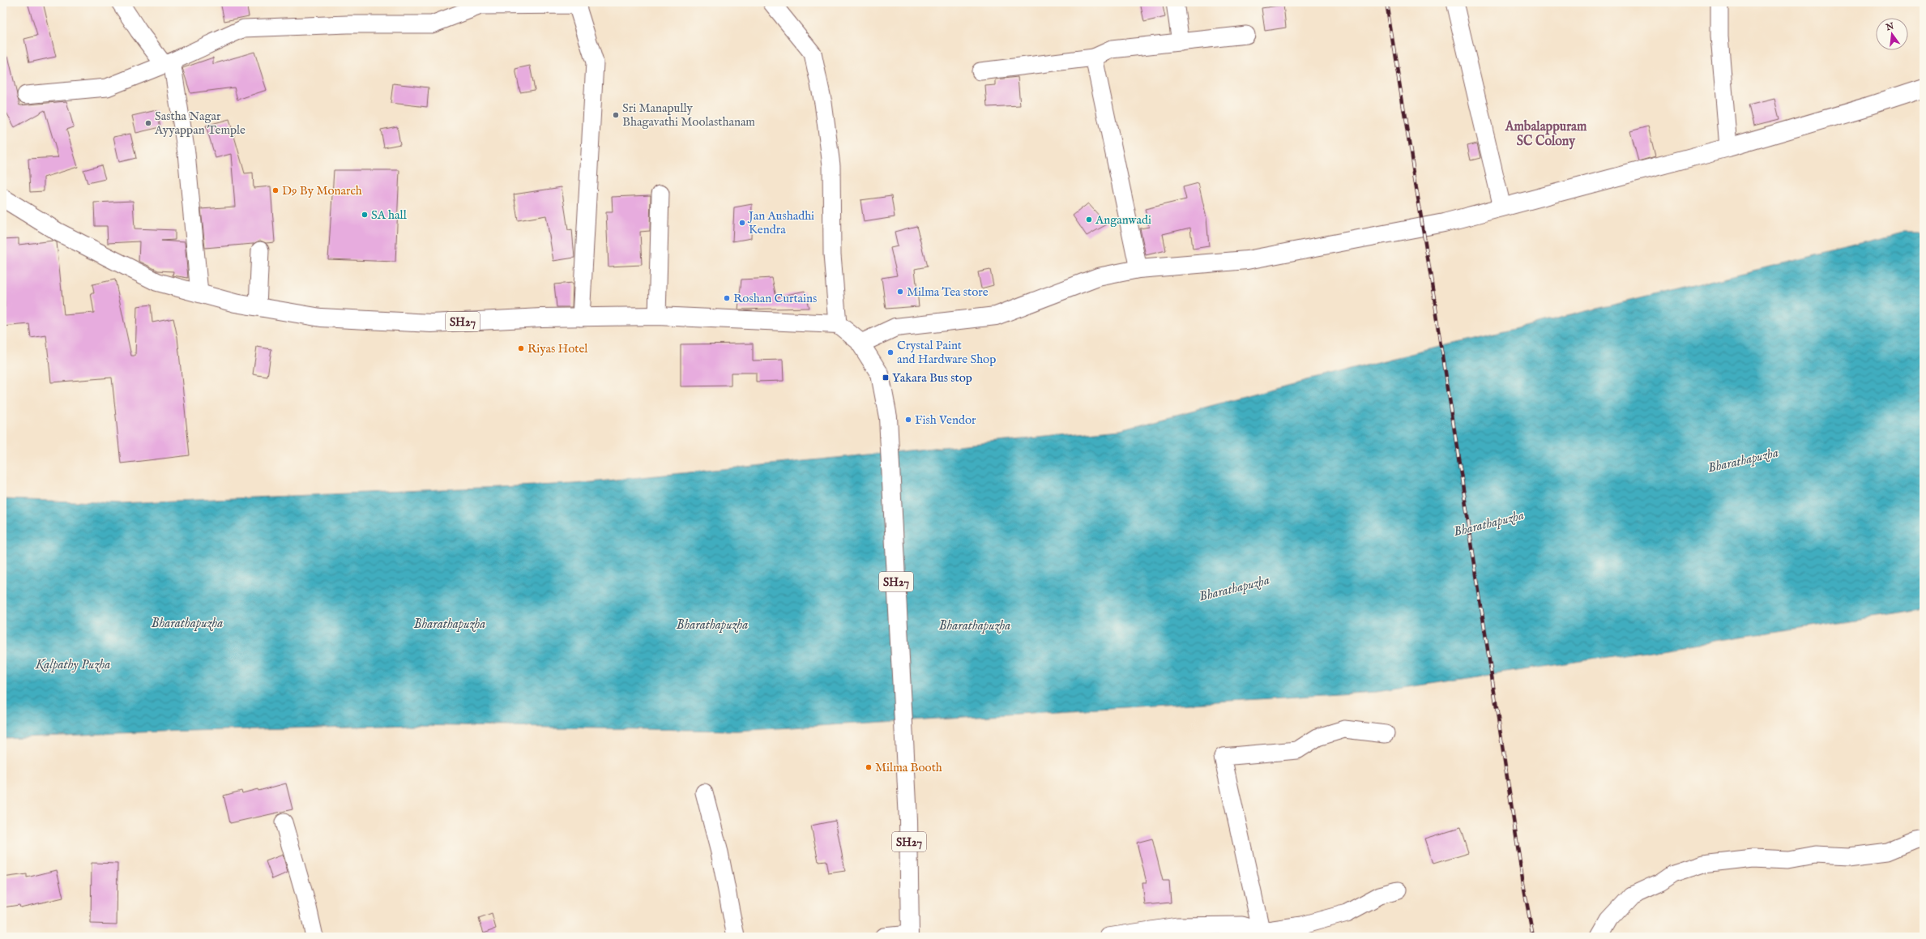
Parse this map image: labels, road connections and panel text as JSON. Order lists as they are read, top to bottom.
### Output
{
  "streets": {
    "main road": ["SH27"]
  },
  "districts": ["Ambalappuram SC Colony"],
  "water": ["Bharathapuzha", "Kalpathy Puzha"],
  "places": {
    "other": [
      "Sri Manapully Bhagavathi Moolasthanam",
      "Sastha Nagar Ayyappan Temple",
      "D9 By Monarch",
      "SA hall",
      "Anganwadi",
      "Jan Aushadhi Kendra",
      "Milma Tea store",
      "Roshan Curtains",
      "Riyas Hotel",
      "Crystal Paint and Hardware Shop",
      "Fish Vendor",
      "Milma Booth"
    ],
    "transit": ["Yakara Bus stop"]
  },
  "north": "top"
}
